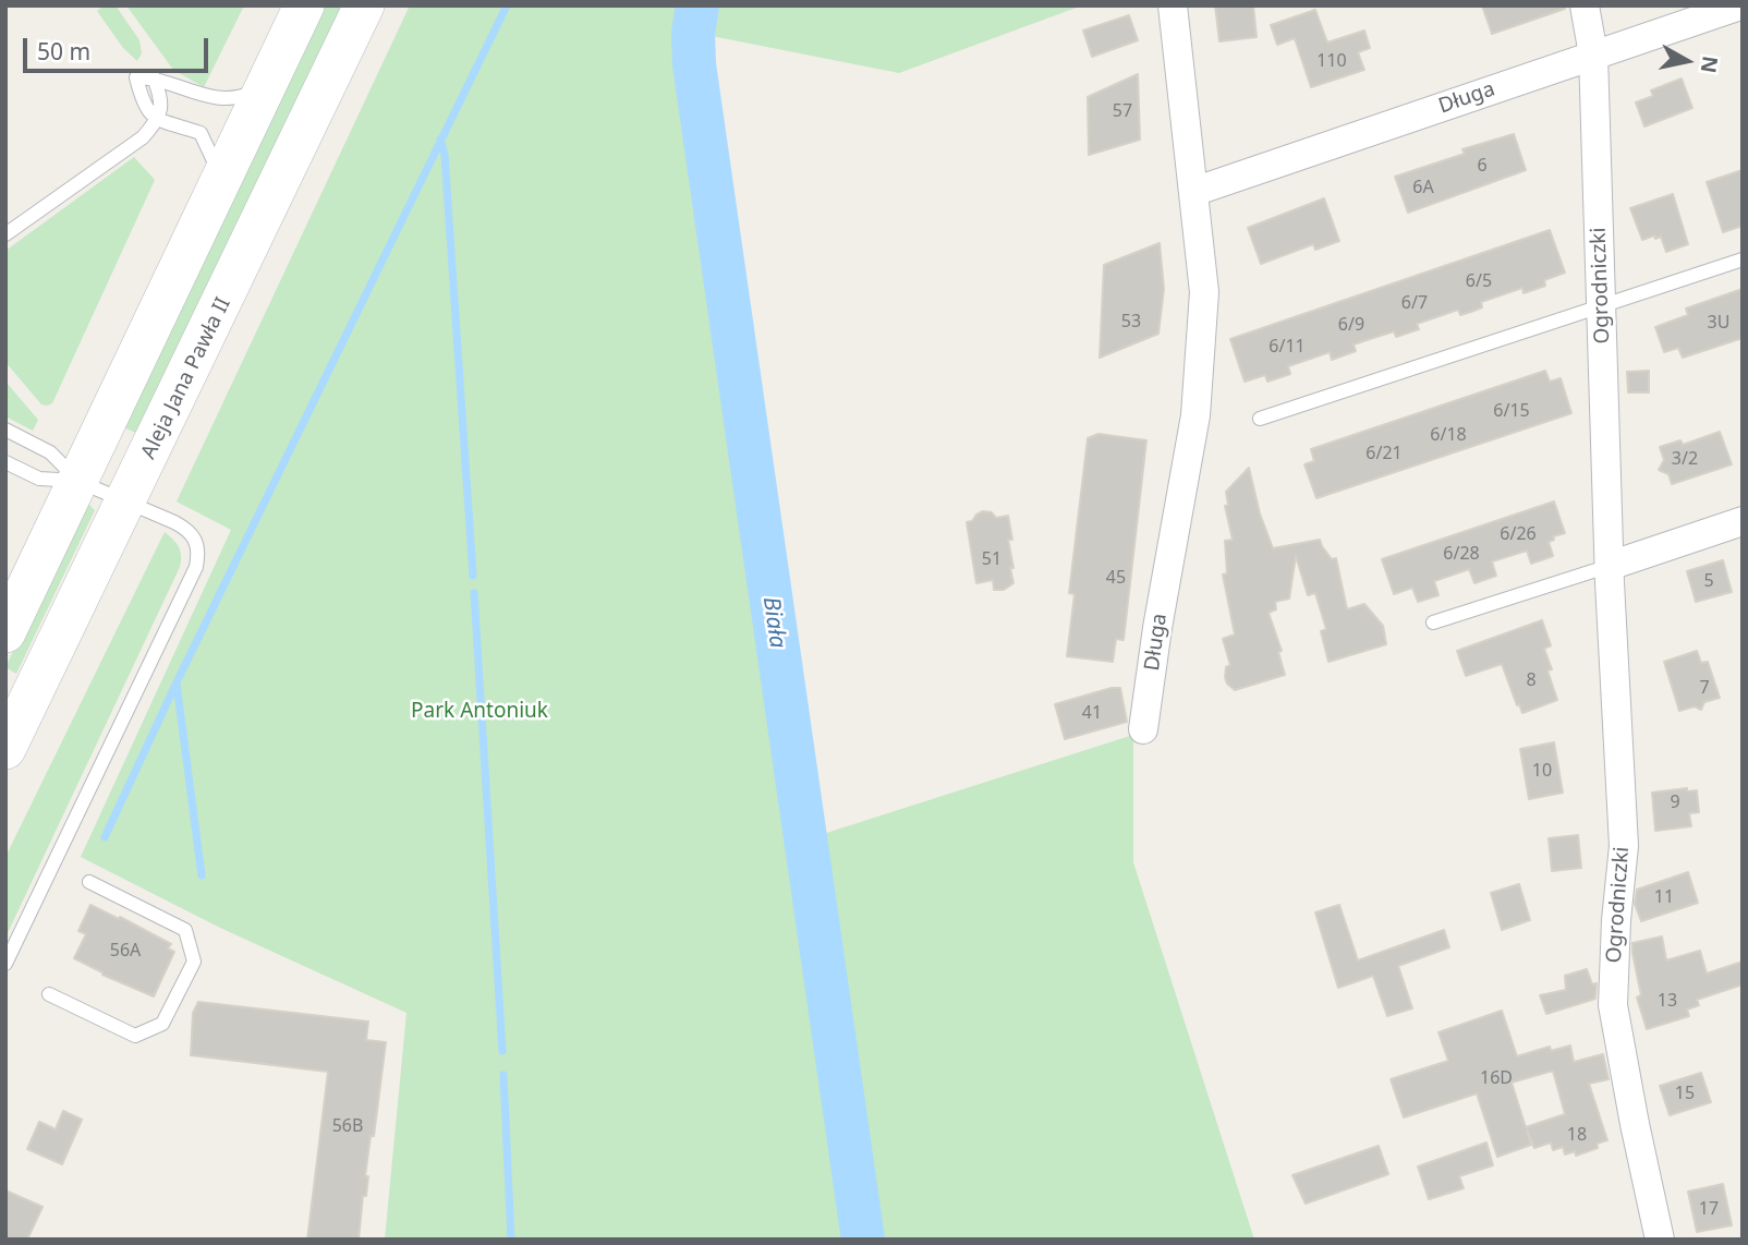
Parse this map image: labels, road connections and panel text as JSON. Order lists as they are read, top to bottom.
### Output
{
  "streets": {
    "main road": ["Aleja Jana Pawła II"],
    "street": ["Długa", "Ogrodniczki"]
  },
  "crossings": [
    ["Długa", "Ogrodniczki"]
  ],
  "water": ["Biała"],
  "parks": ["Park Antoniuk"],
  "house_numbers": [
    "110",
    "57",
    "6",
    "6A",
    "6/5",
    "6/7",
    "53",
    "3U",
    "6/9",
    "6/11",
    "6/15",
    "6/18",
    "6/21",
    "3/2",
    "6/26",
    "6/28",
    "51",
    "45",
    "5",
    "8",
    "7",
    "41",
    "10",
    "9",
    "11",
    "56A",
    "13",
    "16D",
    "15",
    "56B",
    "18",
    "17"
  ],
  "scale_bar": "50 m",
  "north": "right"
}
